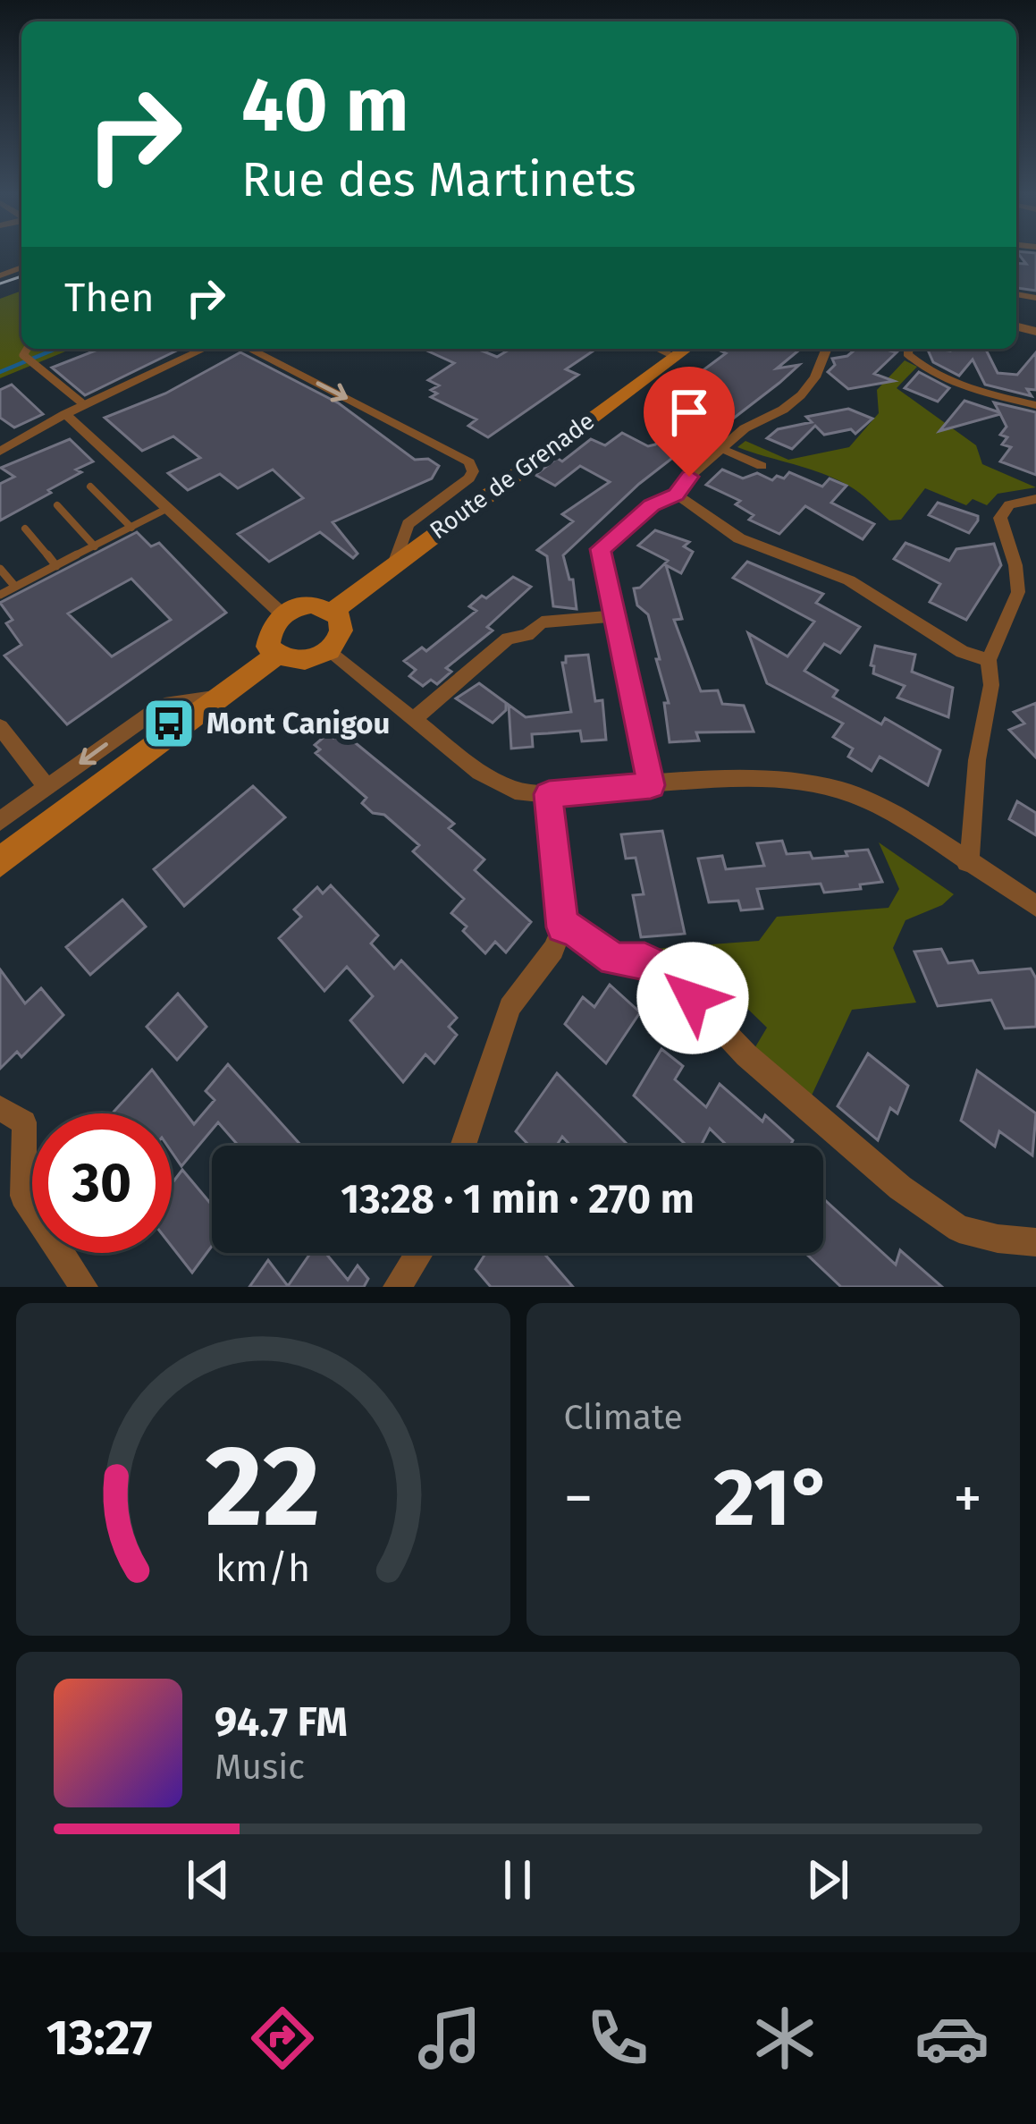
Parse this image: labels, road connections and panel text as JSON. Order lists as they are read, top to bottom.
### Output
{
  "streets": {
    "main road": ["Route de Grenade"]
  },
  "places": {
    "bus stop": ["Mont Canigou"]
  },
  "page": {
    "turn": ["40 m", "Rue des Martinets"],
    "then": "Then",
    "limit": "30",
    "trip": "13:28 · 1 min · 270 m",
    "tile": "Climate",
    "heat": ["−", "21°", "+"],
    "song": ["94.7 FM", "Music"],
    "tabs": "13:27",
    "gauge": ["22", "km/h"]
  }
}
